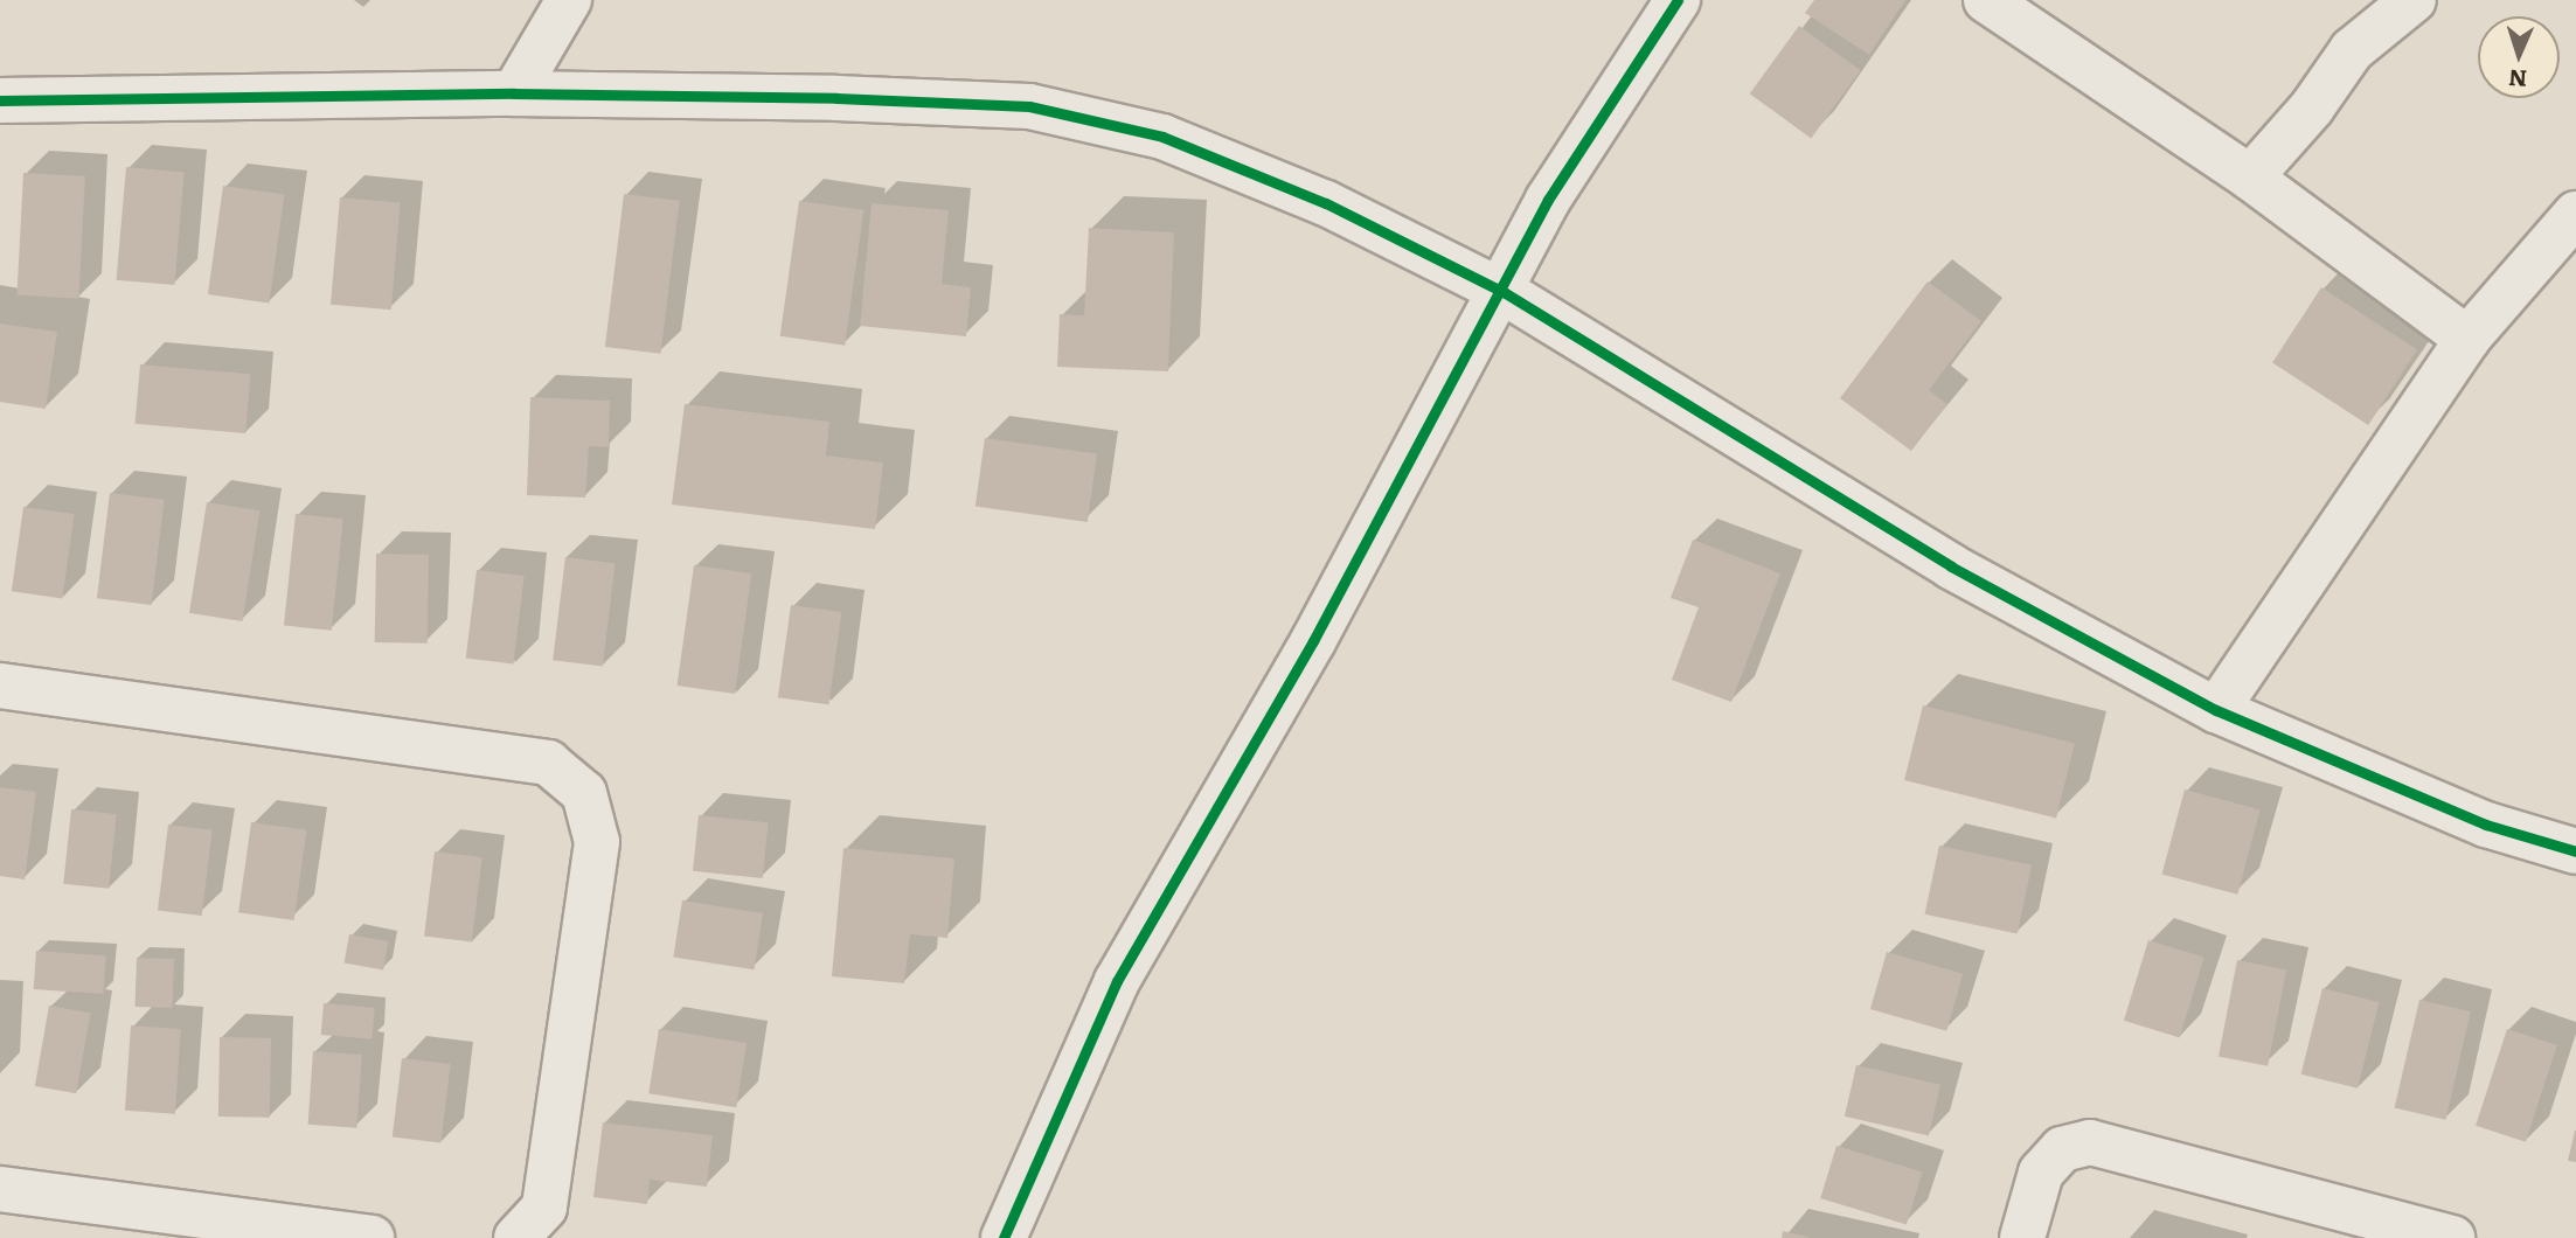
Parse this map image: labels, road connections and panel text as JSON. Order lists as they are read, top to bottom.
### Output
{
  "north": "bottom"
}
